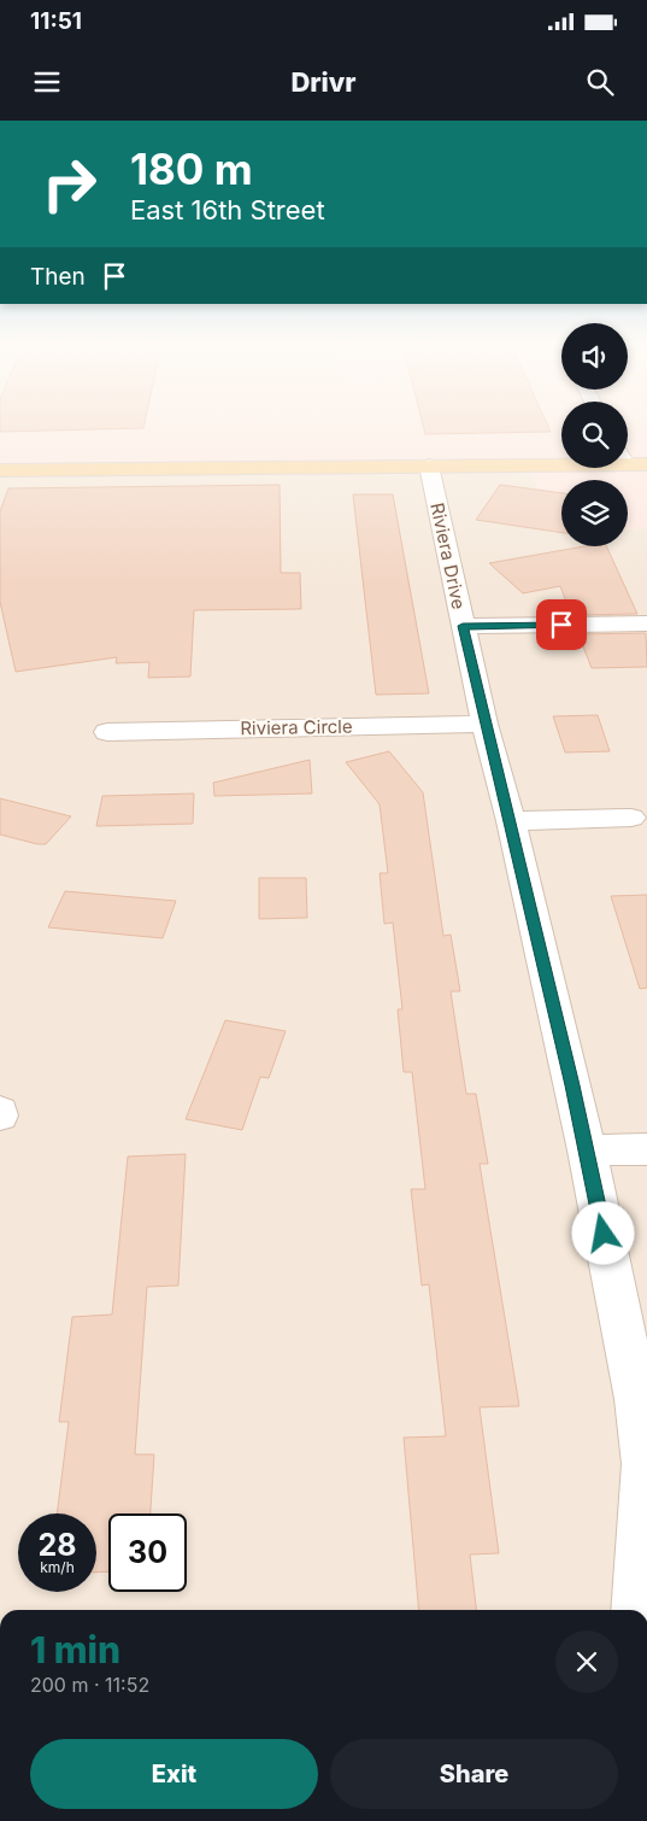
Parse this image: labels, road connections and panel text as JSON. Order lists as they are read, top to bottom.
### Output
{
  "streets": {
    "street": ["Riviera Drive", "Riviera Circle"]
  },
  "crossings": [
    ["Riviera Drive", "Riviera Circle"]
  ],
  "page": {
    "status": "11:51",
    "header": "Drivr",
    "turn": ["180 m", "East 16th Street"],
    "then": "Then",
    "speed": "28 km/h",
    "limit": "30",
    "heading": ["1 min", "200 m · 11:52"],
    "buttons": ["Exit", "Share"]
  }
}
